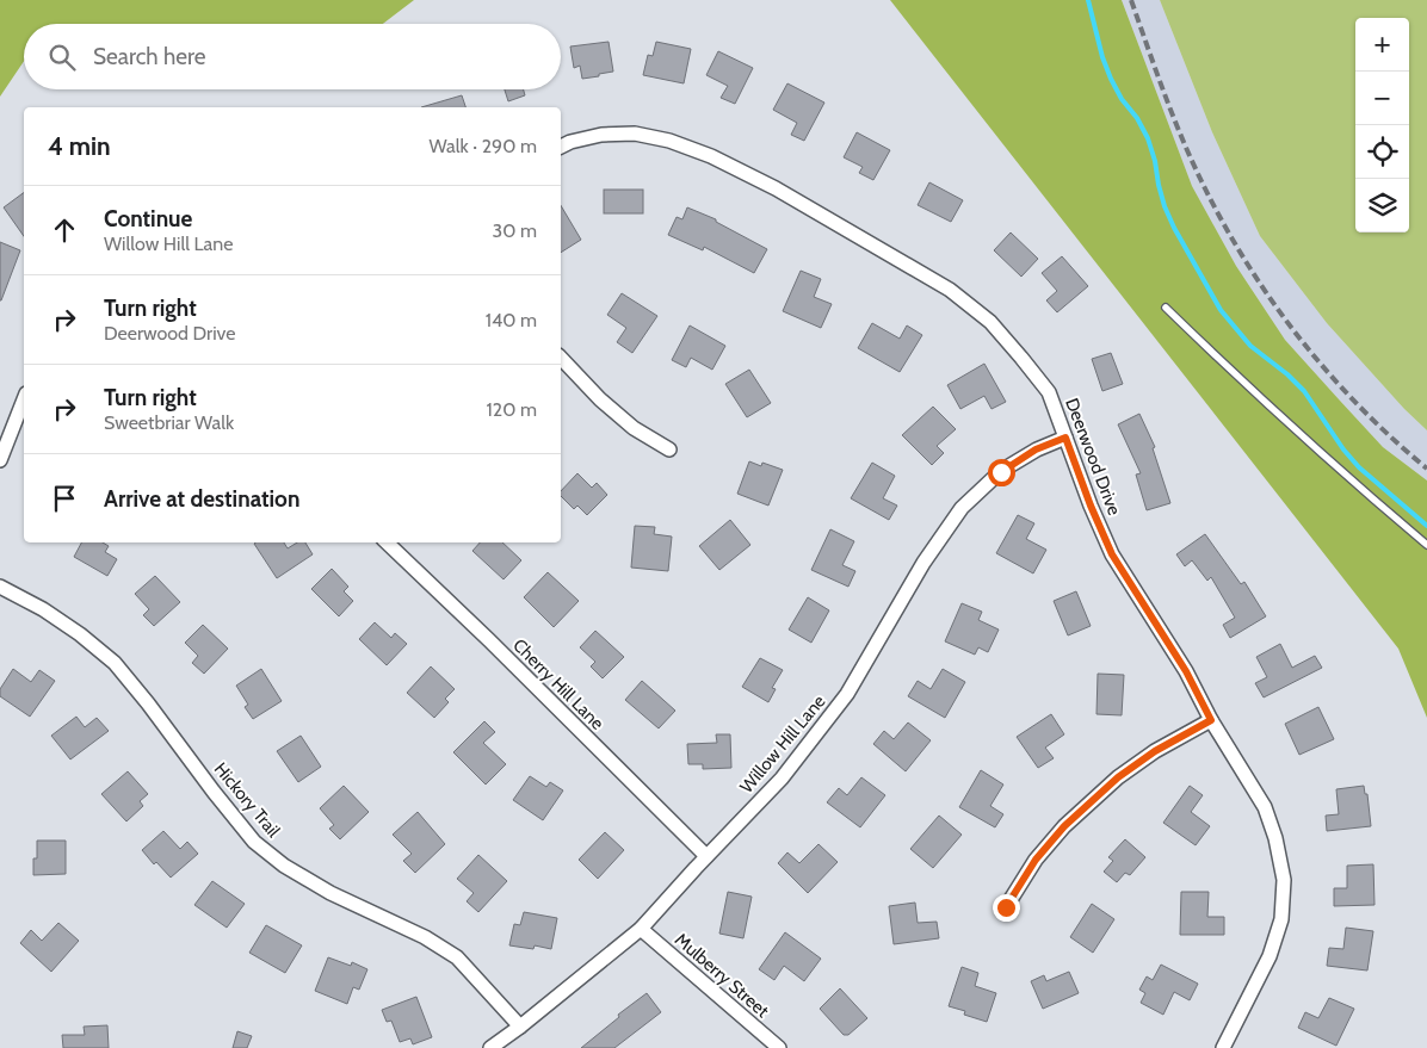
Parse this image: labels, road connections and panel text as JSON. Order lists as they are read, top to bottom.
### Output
{
  "streets": {
    "street": [
      "Deerwood Drive",
      "Cherry Hill Lane",
      "Willow Hill Lane",
      "Hickory Trail",
      "Mulberry Street"
    ]
  },
  "crossings": [
    ["Deerwood Drive", "Willow Hill Lane"],
    ["Cherry Hill Lane", "Willow Hill Lane"],
    ["Willow Hill Lane", "Hickory Trail"],
    ["Willow Hill Lane", "Mulberry Street"]
  ],
  "page": {
    "map_buttons": ["+", "−"],
    "search": "Search here",
    "heading": ["4 min", "Walk · 290 m"],
    "list": [
      ["Continue", "Willow Hill Lane", "30 m"],
      ["Turn right", "Deerwood Drive", "140 m"],
      ["Turn right", "Sweetbriar Walk", "120 m"],
      "Arrive at destination"
    ]
  }
}
